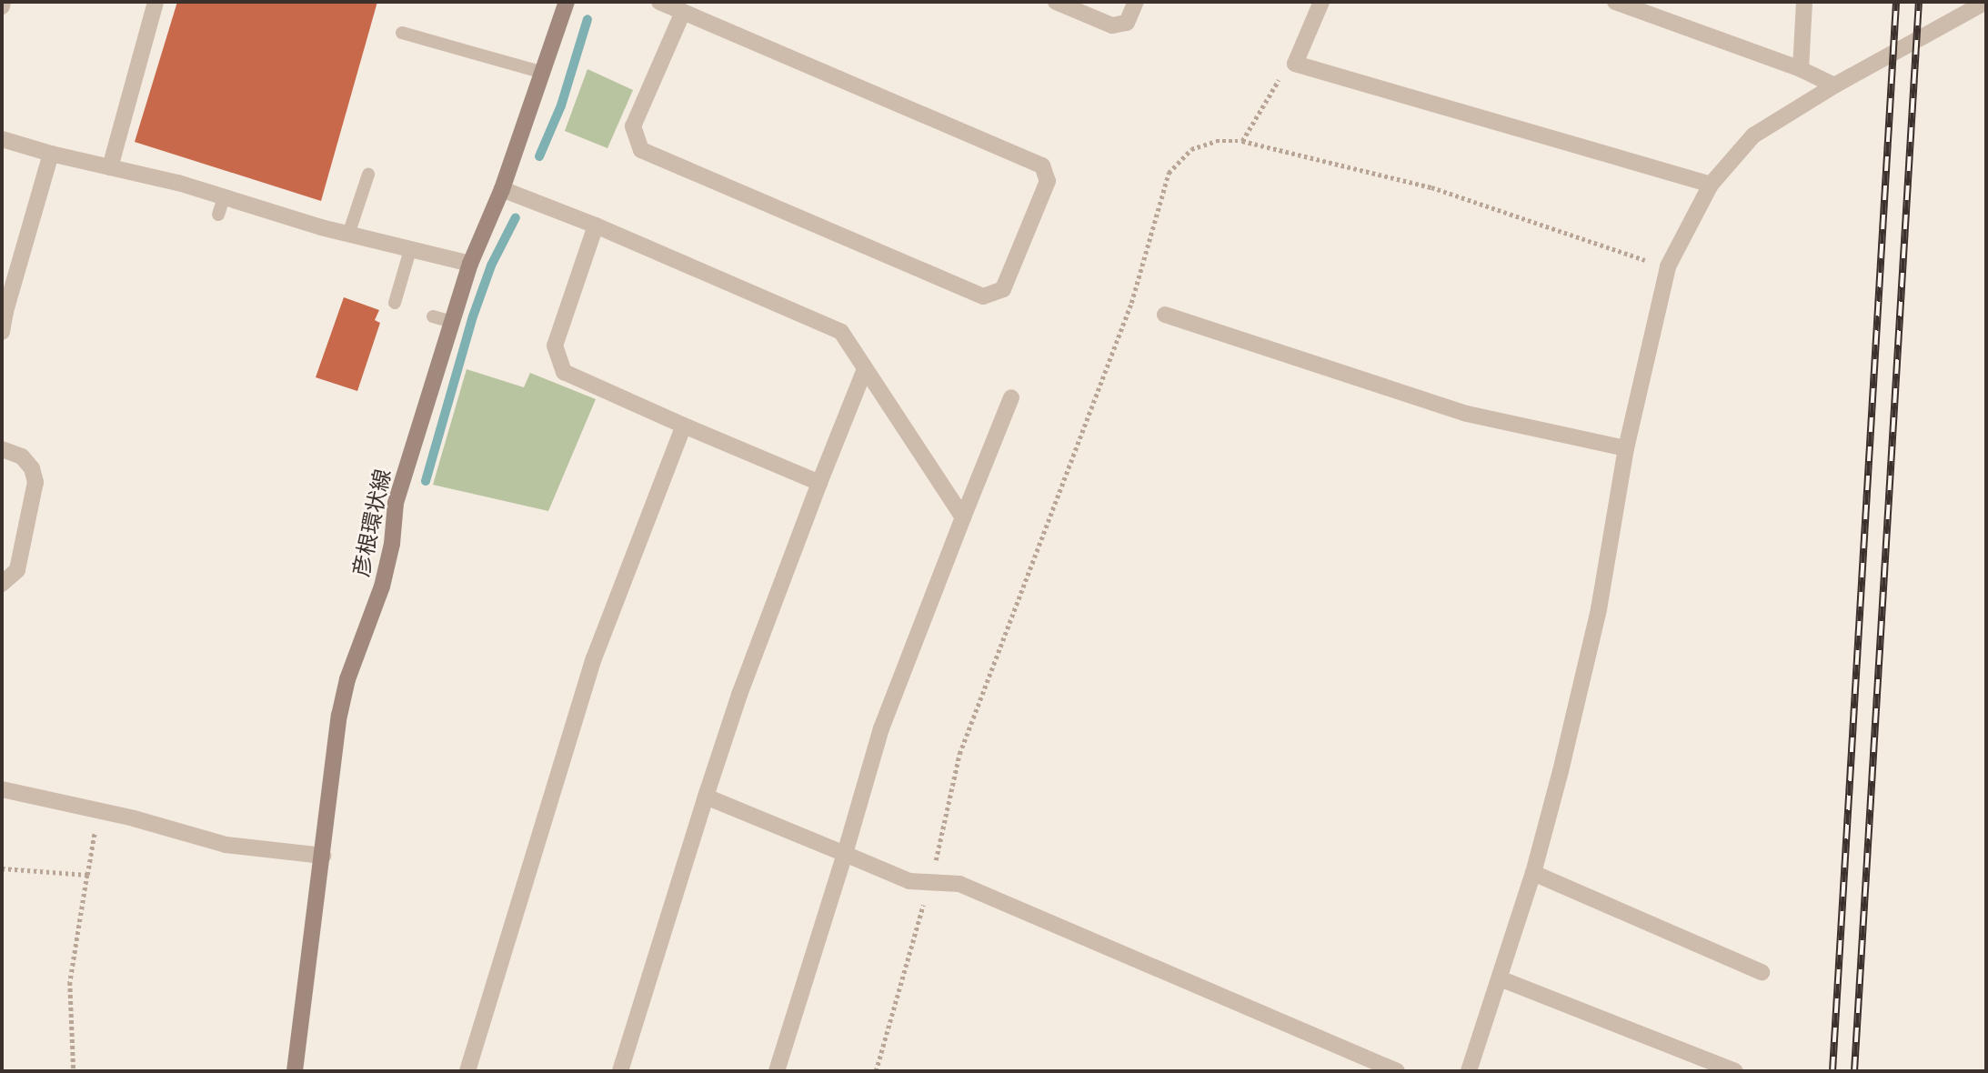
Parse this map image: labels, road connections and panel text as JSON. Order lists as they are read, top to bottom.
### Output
{
  "streets": {
    "main road": ["彦根環状線"]
  }
}
